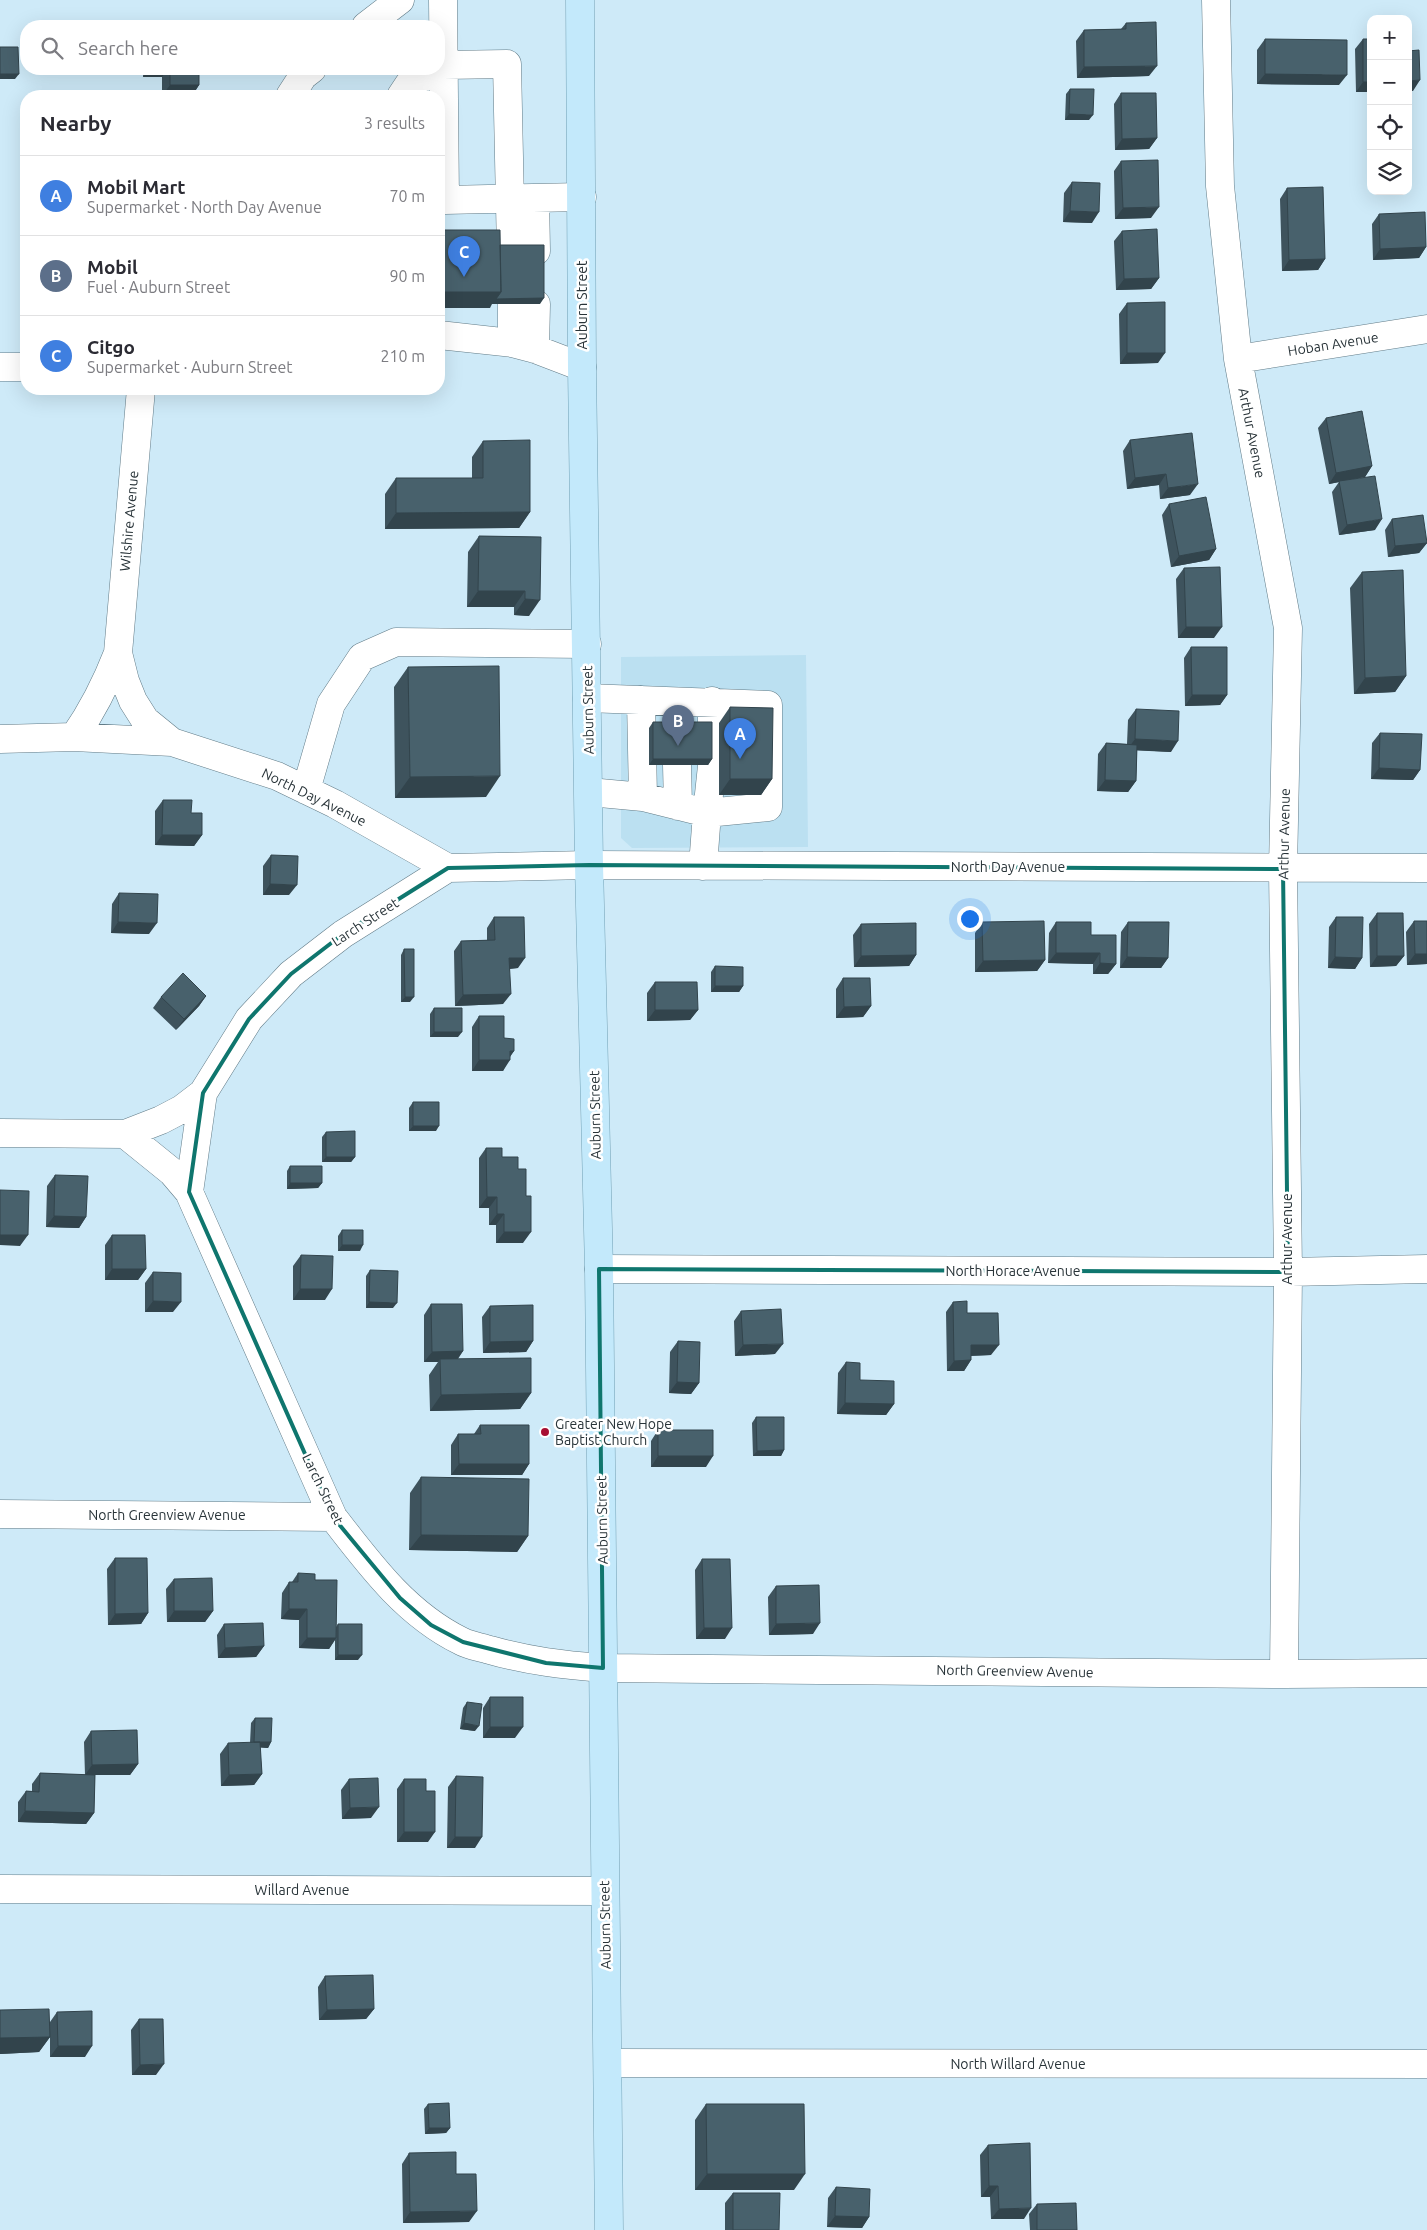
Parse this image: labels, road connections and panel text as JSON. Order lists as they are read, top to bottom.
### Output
{
  "streets": {
    "main road": ["Auburn Street"],
    "street": [
      "Hoban Avenue",
      "Arthur Avenue",
      "Wilshire Avenue",
      "North Day Avenue",
      "Larch Street",
      "North Horace Avenue",
      "North Greenview Avenue",
      "Willard Avenue",
      "North Willard Avenue"
    ]
  },
  "crossings": [
    ["Auburn Street", "North Day Avenue"],
    ["Auburn Street", "Larch Street"],
    ["Auburn Street", "North Horace Avenue"],
    ["Auburn Street", "North Greenview Avenue"],
    ["Auburn Street", "Willard Avenue"],
    ["Auburn Street", "North Willard Avenue"],
    ["Hoban Avenue", "Arthur Avenue"],
    ["Arthur Avenue", "North Day Avenue"],
    ["Arthur Avenue", "North Horace Avenue"],
    ["Arthur Avenue", "North Greenview Avenue"],
    ["Wilshire Avenue", "North Day Avenue"],
    ["North Day Avenue", "Larch Street"],
    ["Larch Street", "North Greenview Avenue"]
  ],
  "places": ["Greater New Hope Baptist Church"],
  "page": {
    "map_buttons": ["+", "−"],
    "search": "Search here",
    "heading": ["Nearby", "3 results"],
    "list": [
      {
        "mark": "A",
        "name": "Mobil Mart",
        "note": "Supermarket · North Day Avenue",
        "value": "70 m"
      },
      {
        "mark": "B",
        "name": "Mobil",
        "note": "Fuel · Auburn Street",
        "value": "90 m"
      },
      {
        "mark": "C",
        "name": "Citgo",
        "note": "Supermarket · Auburn Street",
        "value": "210 m"
      }
    ],
    "pins": ["C", "B", "A"]
  }
}
